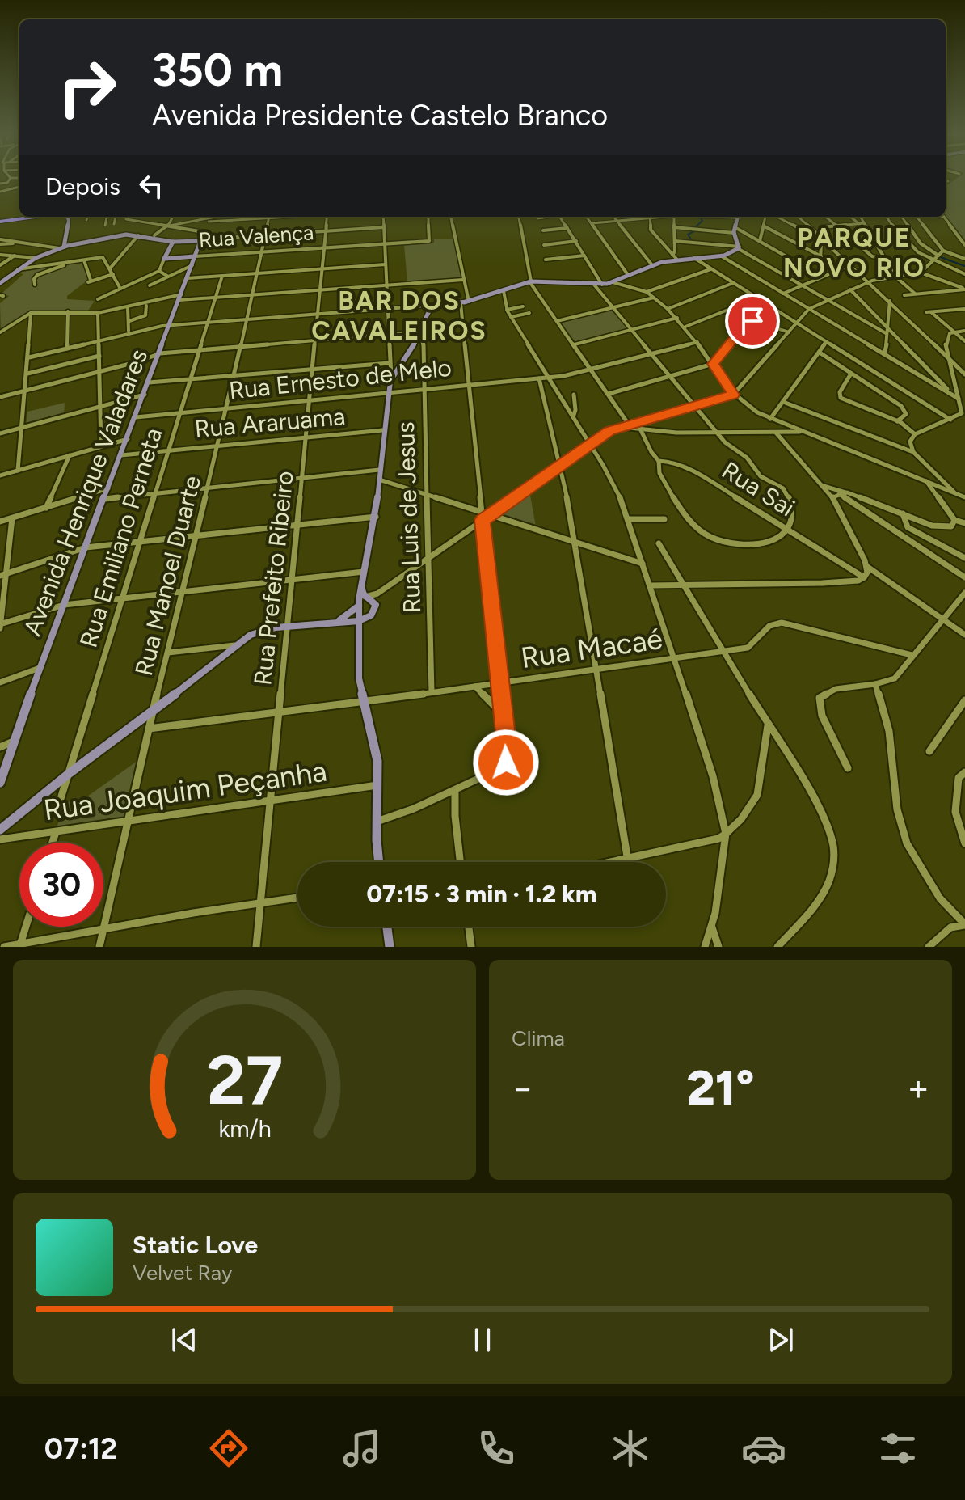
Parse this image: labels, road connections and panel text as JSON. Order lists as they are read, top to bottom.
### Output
{
  "streets": {
    "main road": ["Rua Valença", "Avenida Henrique Valadares"],
    "street": [
      "Rua Ernesto de Melo",
      "Rua Araruama",
      "Rua Sai",
      "Rua Luis de Jesus",
      "Rua Emiliano Perneta",
      "Rua Manoel Duarte",
      "Rua Prefeito Ribeiro",
      "Rua Macaé",
      "Rua Joaquim Peçanha"
    ]
  },
  "crossings": [
    ["Rua Valença", "Avenida Henrique Valadares"],
    ["Rua Valença", "Rua Manoel Duarte"],
    ["Rua Valença", "Rua Prefeito Ribeiro"],
    ["Rua Ernesto de Melo", "Avenida Henrique Valadares"],
    ["Rua Ernesto de Melo", "Rua Luis de Jesus"],
    ["Rua Ernesto de Melo", "Rua Emiliano Perneta"],
    ["Rua Ernesto de Melo", "Rua Manoel Duarte"],
    ["Rua Ernesto de Melo", "Rua Prefeito Ribeiro"],
    ["Rua Araruama", "Avenida Henrique Valadares"],
    ["Rua Araruama", "Rua Emiliano Perneta"],
    ["Rua Araruama", "Rua Manoel Duarte"],
    ["Rua Araruama", "Rua Prefeito Ribeiro"],
    ["Rua Luis de Jesus", "Rua Macaé"],
    ["Rua Manoel Duarte", "Rua Macaé"],
    ["Rua Manoel Duarte", "Rua Joaquim Peçanha"],
    ["Rua Prefeito Ribeiro", "Rua Macaé"],
    ["Rua Prefeito Ribeiro", "Rua Joaquim Peçanha"]
  ],
  "districts": ["PARQUE NOVO RIO", "BAR DOS CAVALEIROS"],
  "page": {
    "turn": ["350 m", "Avenida Presidente Castelo Branco"],
    "then": "Depois",
    "limit": "30",
    "trip": "07:15 · 3 min · 1.2 km",
    "tile": "Clima",
    "heat": ["−", "21°", "+"],
    "song": ["Static Love", "Velvet Ray"],
    "tabs": "07:12",
    "gauge": ["27", "km/h"]
  }
}
